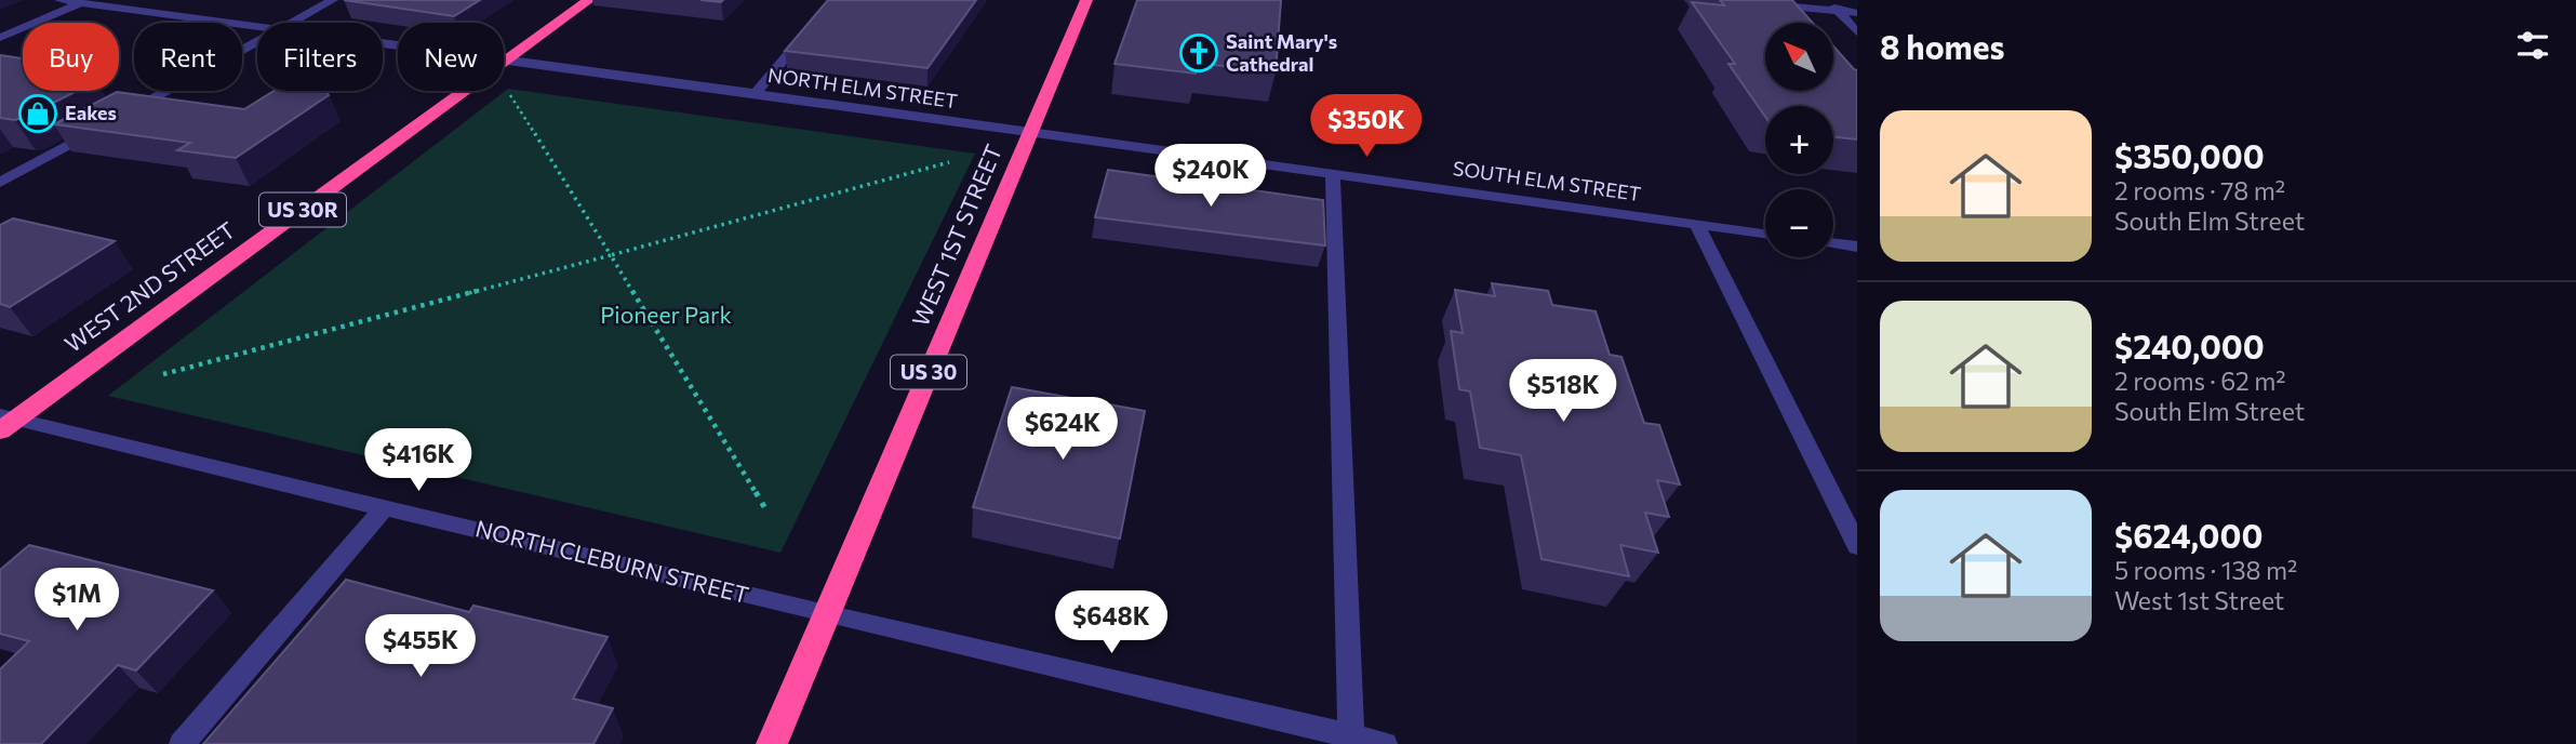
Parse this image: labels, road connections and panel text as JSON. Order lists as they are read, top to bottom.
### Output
{
  "streets": {
    "highway": [
      "US 30R",
      "WEST 1ST STREET",
      "WEST 2ND STREET",
      "US 30"
    ],
    "street": ["NORTH ELM STREET", "SOUTH ELM STREET", "NORTH CLEBURN STREET"]
  },
  "crossings": [
    ["NORTH ELM STREET", "SOUTH ELM STREET"],
    ["NORTH ELM STREET", "WEST 1ST STREET"],
    ["NORTH ELM STREET", "WEST 2ND STREET"],
    ["SOUTH ELM STREET", "WEST 1ST STREET"],
    ["WEST 1ST STREET", "NORTH CLEBURN STREET"],
    ["WEST 2ND STREET", "NORTH CLEBURN STREET"]
  ],
  "parks": ["Pioneer Park"],
  "places": {
    "church": ["Saint Mary's Cathedral"],
    "shop": ["Eakes"]
  },
  "north": "top left",
  "page": {
    "heading": "8 homes",
    "map_buttons": ["+", "−"],
    "chip": [
      "Buy",
      "Rent",
      "Filters",
      "New"
    ],
    "list": [
      {
        "name": "$350,000",
        "note": "2 rooms · 78 m² · South Elm Street"
      },
      {
        "name": "$240,000",
        "note": "2 rooms · 62 m² · South Elm Street"
      },
      {
        "name": "$624,000",
        "note": "5 rooms · 138 m² · West 1st Street"
      }
    ],
    "price": [
      "$350K",
      "$240K",
      "$518K",
      "$624K",
      "$416K",
      "$1M",
      "$648K",
      "$455K"
    ]
  }
}
